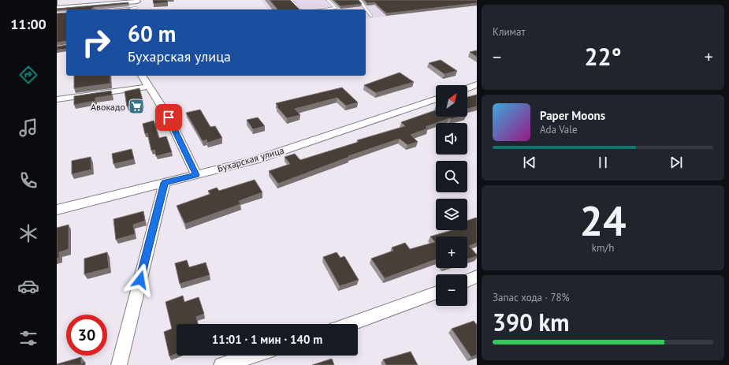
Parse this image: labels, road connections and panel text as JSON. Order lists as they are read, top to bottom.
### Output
{
  "streets": {
    "street": ["Бухарская улица"]
  },
  "places": {
    "supermarket": ["Авокадо"]
  },
  "north": "top right",
  "page": {
    "tabs": "11:00",
    "tile": [
      "Климат",
      ["24", "km/h"],
      ["Запас хода · 78%", "390 km"]
    ],
    "turn": ["60 m", "Бухарская улица"],
    "heat": ["−", "22°", "+"],
    "map_buttons": ["+", "−"],
    "song": ["Paper Moons", "Ada Vale"],
    "limit": "30",
    "trip": "11:01 · 1 мин · 140 m"
  }
}
